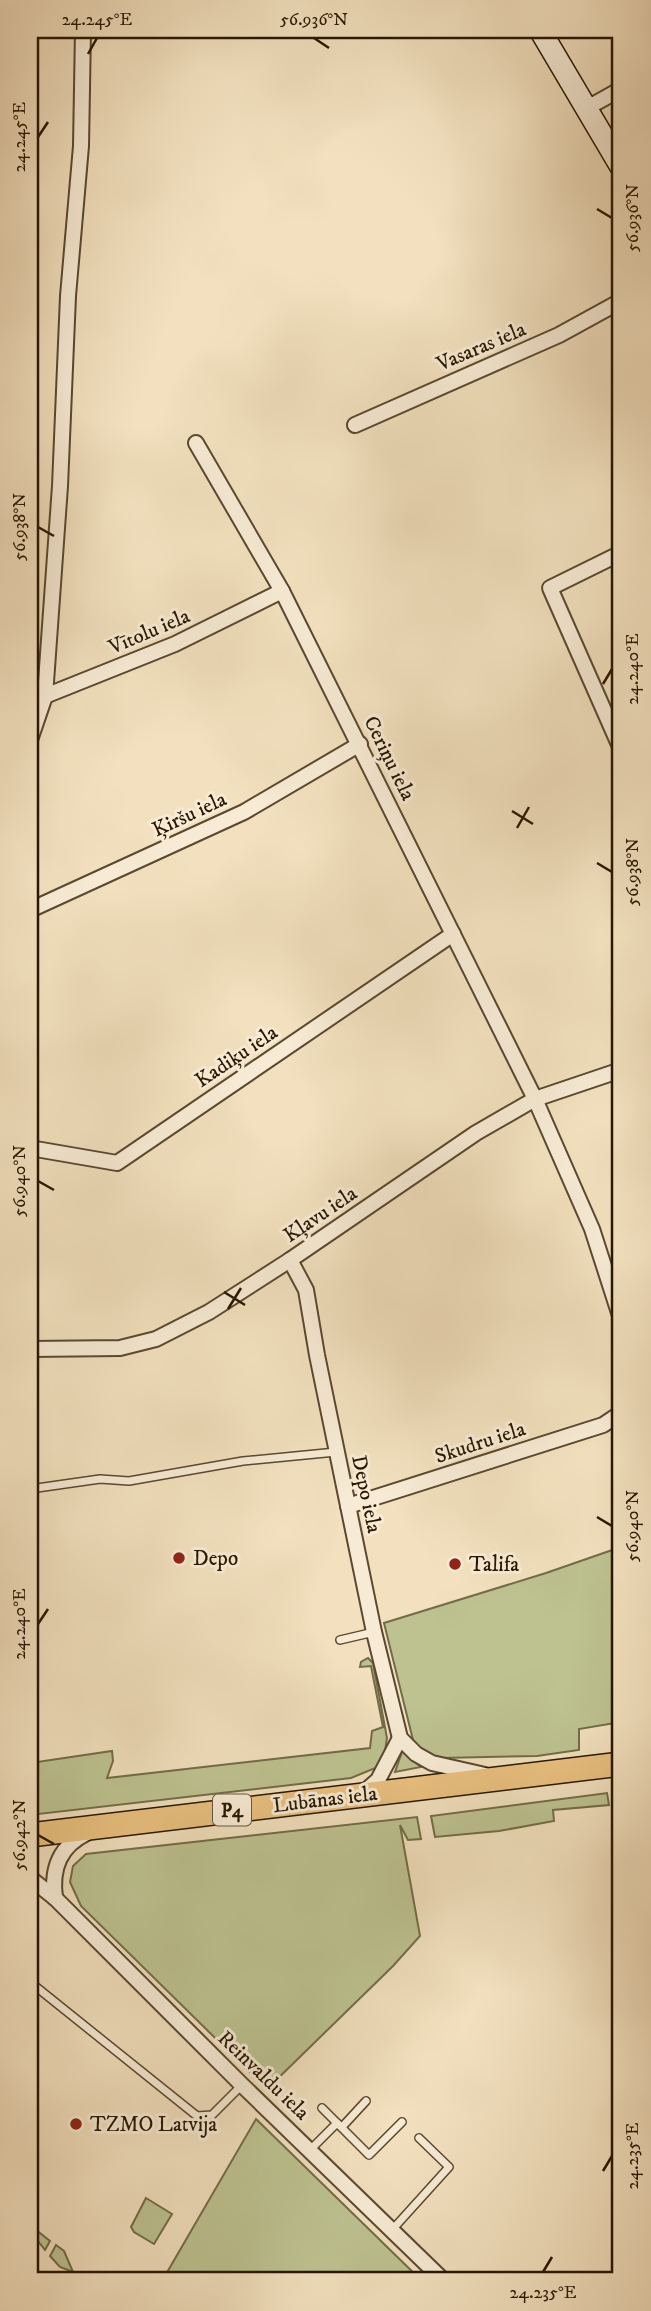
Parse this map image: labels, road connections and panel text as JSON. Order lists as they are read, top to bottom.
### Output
{
  "streets": {
    "main road": ["Lubānas iela", "P4"],
    "street": [
      "Vasaras iela",
      "Vītolu iela",
      "Ceriņu iela",
      "Ķiršu iela",
      "Kadiķu iela",
      "Kļavu iela",
      "Skudru iela",
      "Depo iela",
      "Reinvaldu iela"
    ]
  },
  "crossings": [
    ["Vītolu iela", "Ceriņu iela"],
    ["Ceriņu iela", "Ķiršu iela"],
    ["Ceriņu iela", "Kadiķu iela"],
    ["Ceriņu iela", "Kļavu iela"],
    ["Kļavu iela", "Depo iela"],
    ["Skudru iela", "Depo iela"]
  ],
  "places": ["Depo", "Talifa", "TZMO Latvija"],
  "coordinates": [
    "24.245°E",
    "56.936°N",
    "56.938°N",
    "24.240°E",
    "56.940°N",
    "56.942°N",
    "24.235°E"
  ]
}
